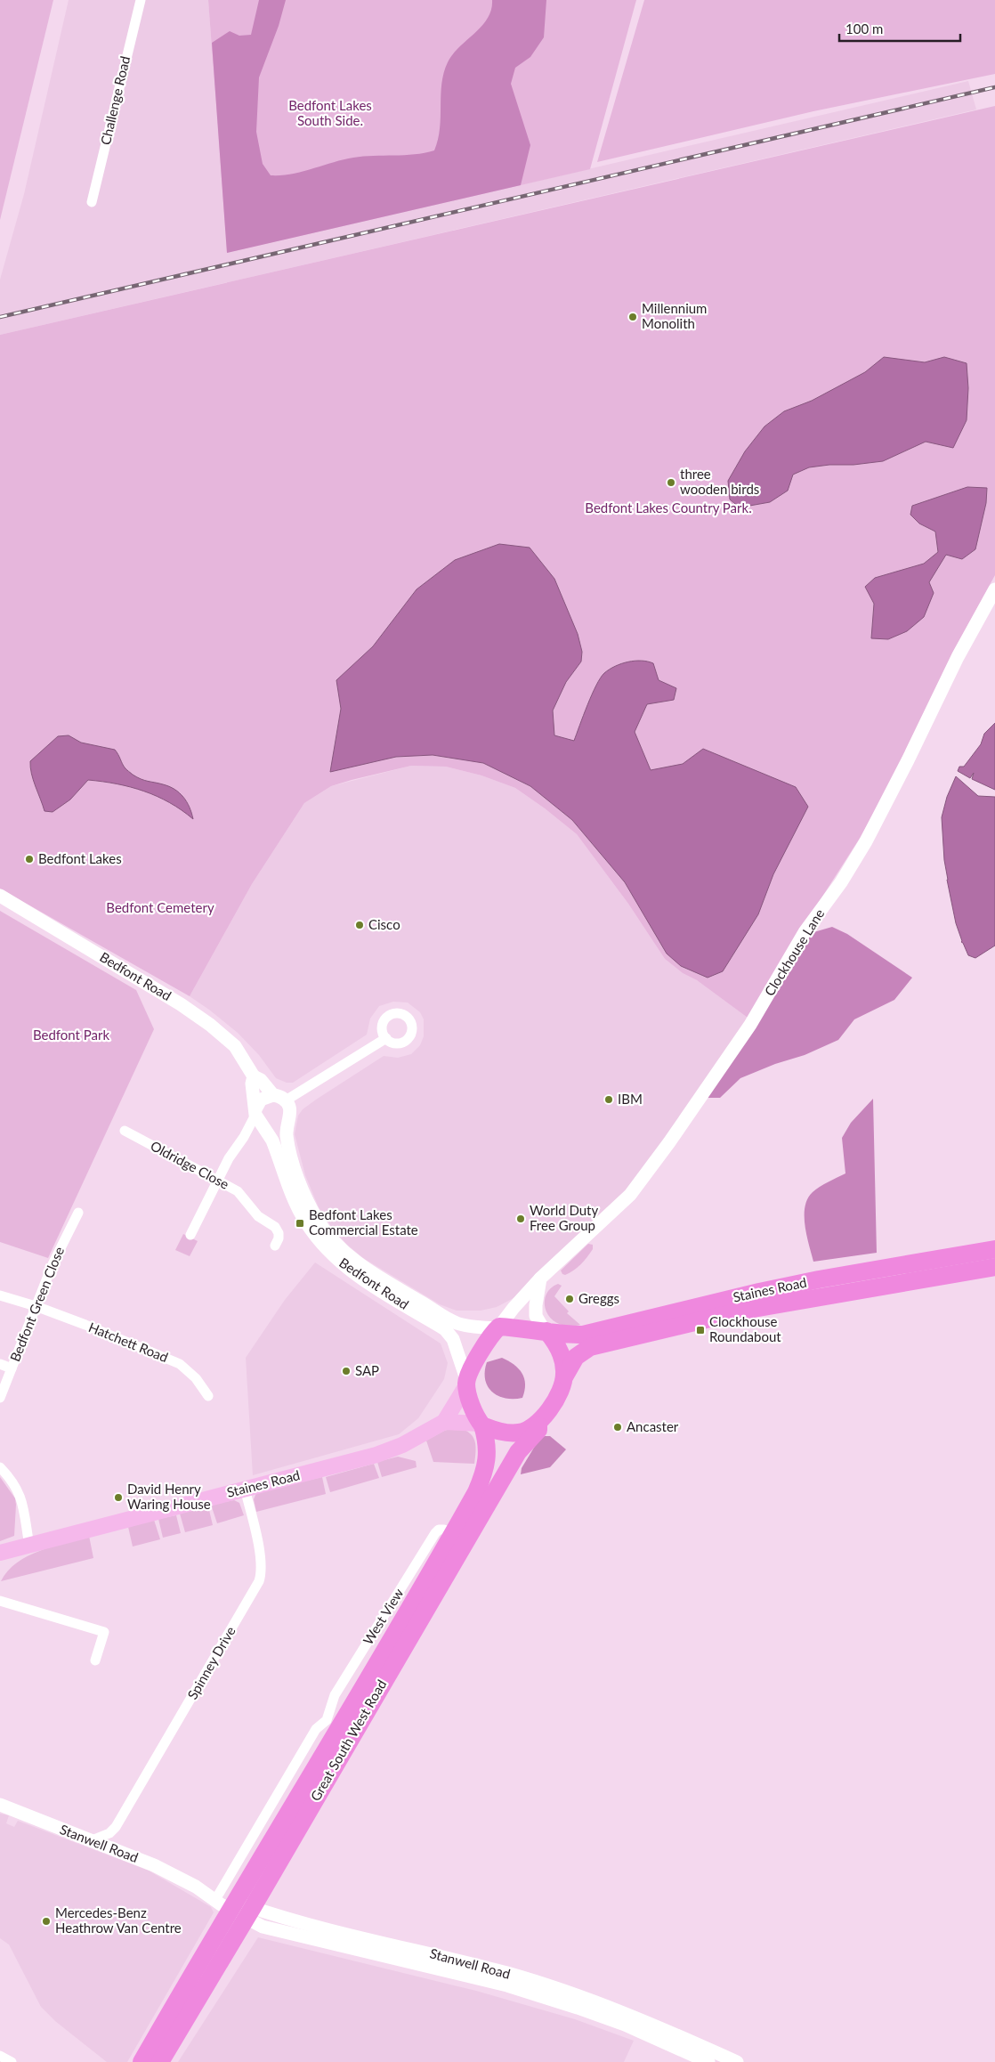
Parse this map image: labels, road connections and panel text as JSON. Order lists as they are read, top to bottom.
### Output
{
  "streets": {
    "highway": ["Staines Road", "Great South West Road"],
    "street": [
      "Challenge Road",
      "Clockhouse Lane",
      "Bedfont Road",
      "Oldridge Close",
      "Bedfont Green Close",
      "Hatchett Road",
      "Spinney Drive",
      "Stanwell Road"
    ]
  },
  "crossings": [
    ["Clockhouse Lane", "Bedfont Road"],
    ["Clockhouse Lane", "Staines Road"],
    ["Clockhouse Lane", "Great South West Road"],
    ["Bedfont Road", "Staines Road"],
    ["Bedfont Road", "Great South West Road"],
    ["Staines Road", "Spinney Drive"],
    ["Staines Road", "Great South West Road"],
    ["Bedfont Green Close", "Hatchett Road"],
    ["Spinney Drive", "Stanwell Road"],
    ["Great South West Road", "Stanwell Road"]
  ],
  "parks": [
    "Bedfont Lakes South Side.",
    "Bedfont Lakes Country Park.",
    "Bedfont Cemetery",
    "Bedfont Park"
  ],
  "places": {
    "other": [
      "Millennium Monolith",
      "three wooden birds",
      "Bedfont Lakes",
      "Cisco",
      "IBM",
      "World Duty Free Group",
      "Greggs",
      "SAP",
      "Ancaster",
      "David Henry Waring House",
      "Mercedes-Benz Heathrow Van Centre"
    ],
    "transit": ["Bedfont Lakes Commercial Estate", "Clockhouse Roundabout"]
  },
  "scale_bar": "100 m"
}
